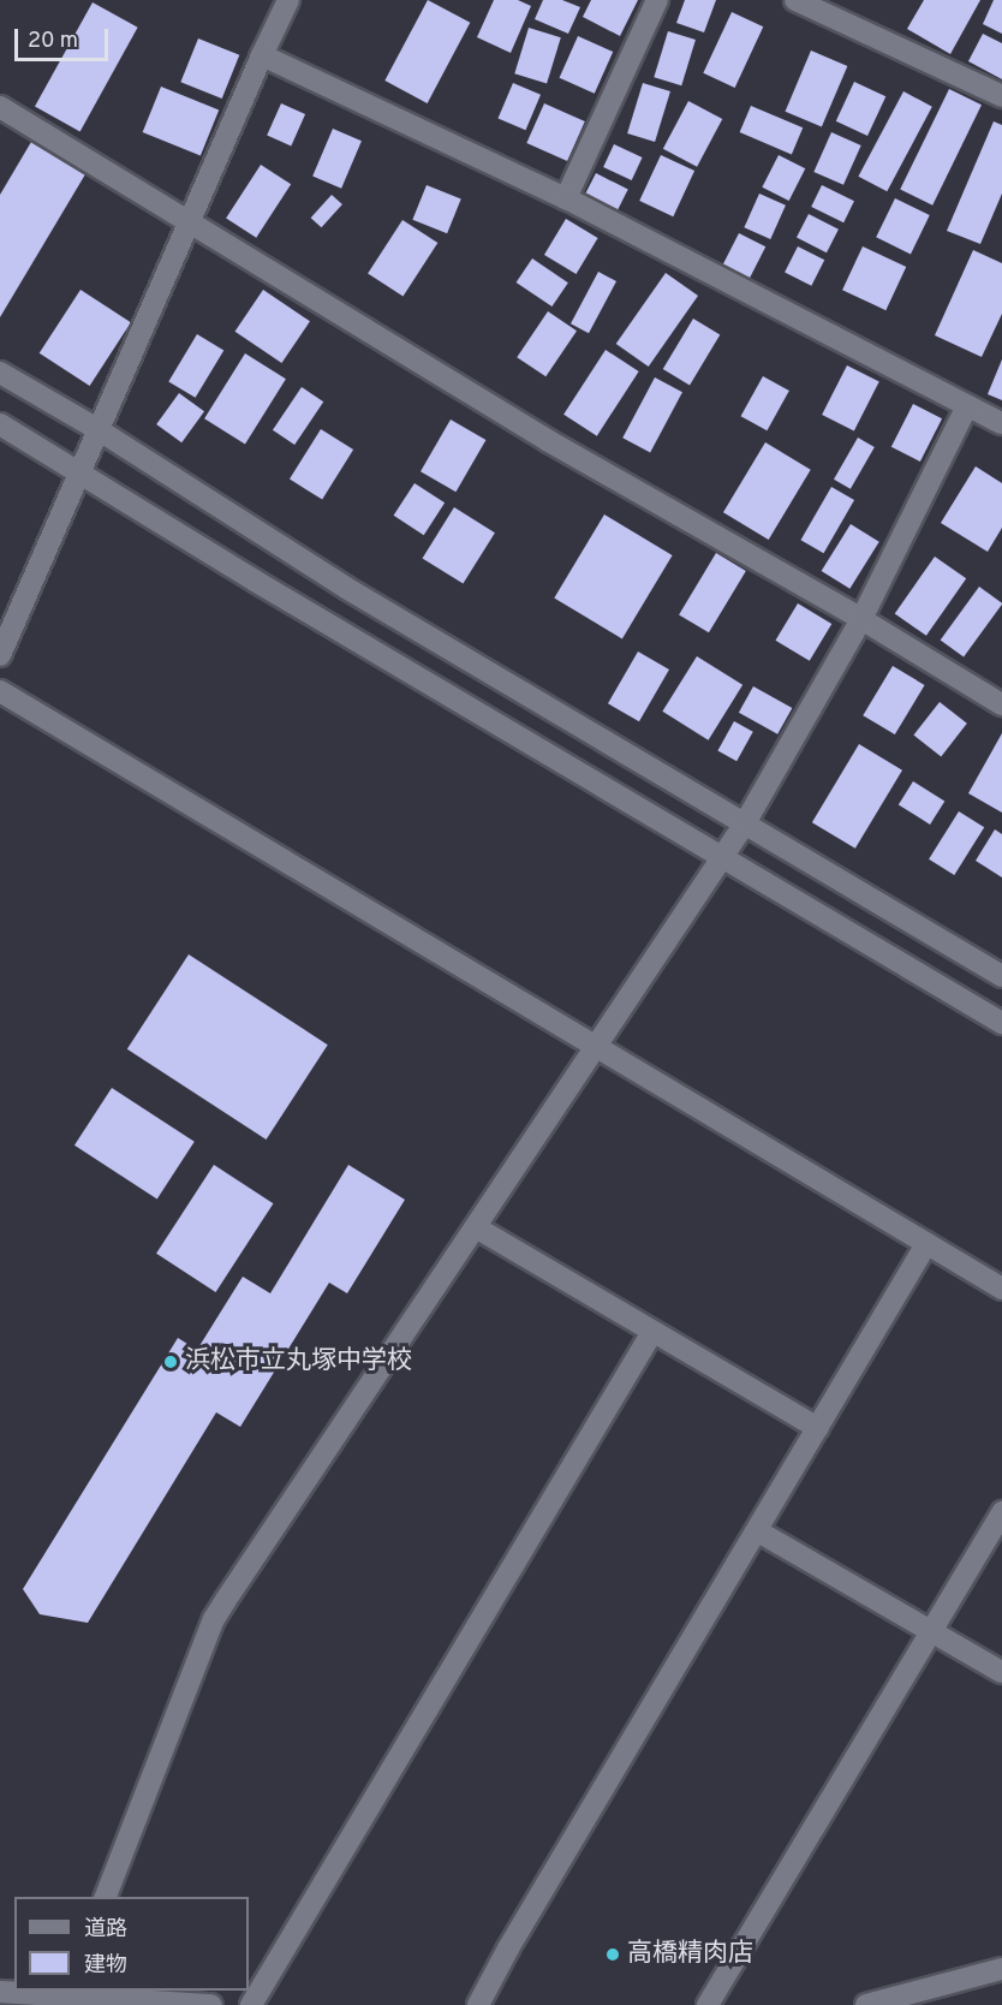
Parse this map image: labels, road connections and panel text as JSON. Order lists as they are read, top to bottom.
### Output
{
  "places": ["浜松市立丸塚中学校", "高橋精肉店"],
  "legend": ["道路", "建物"],
  "scale_bar": "20 m"
}
